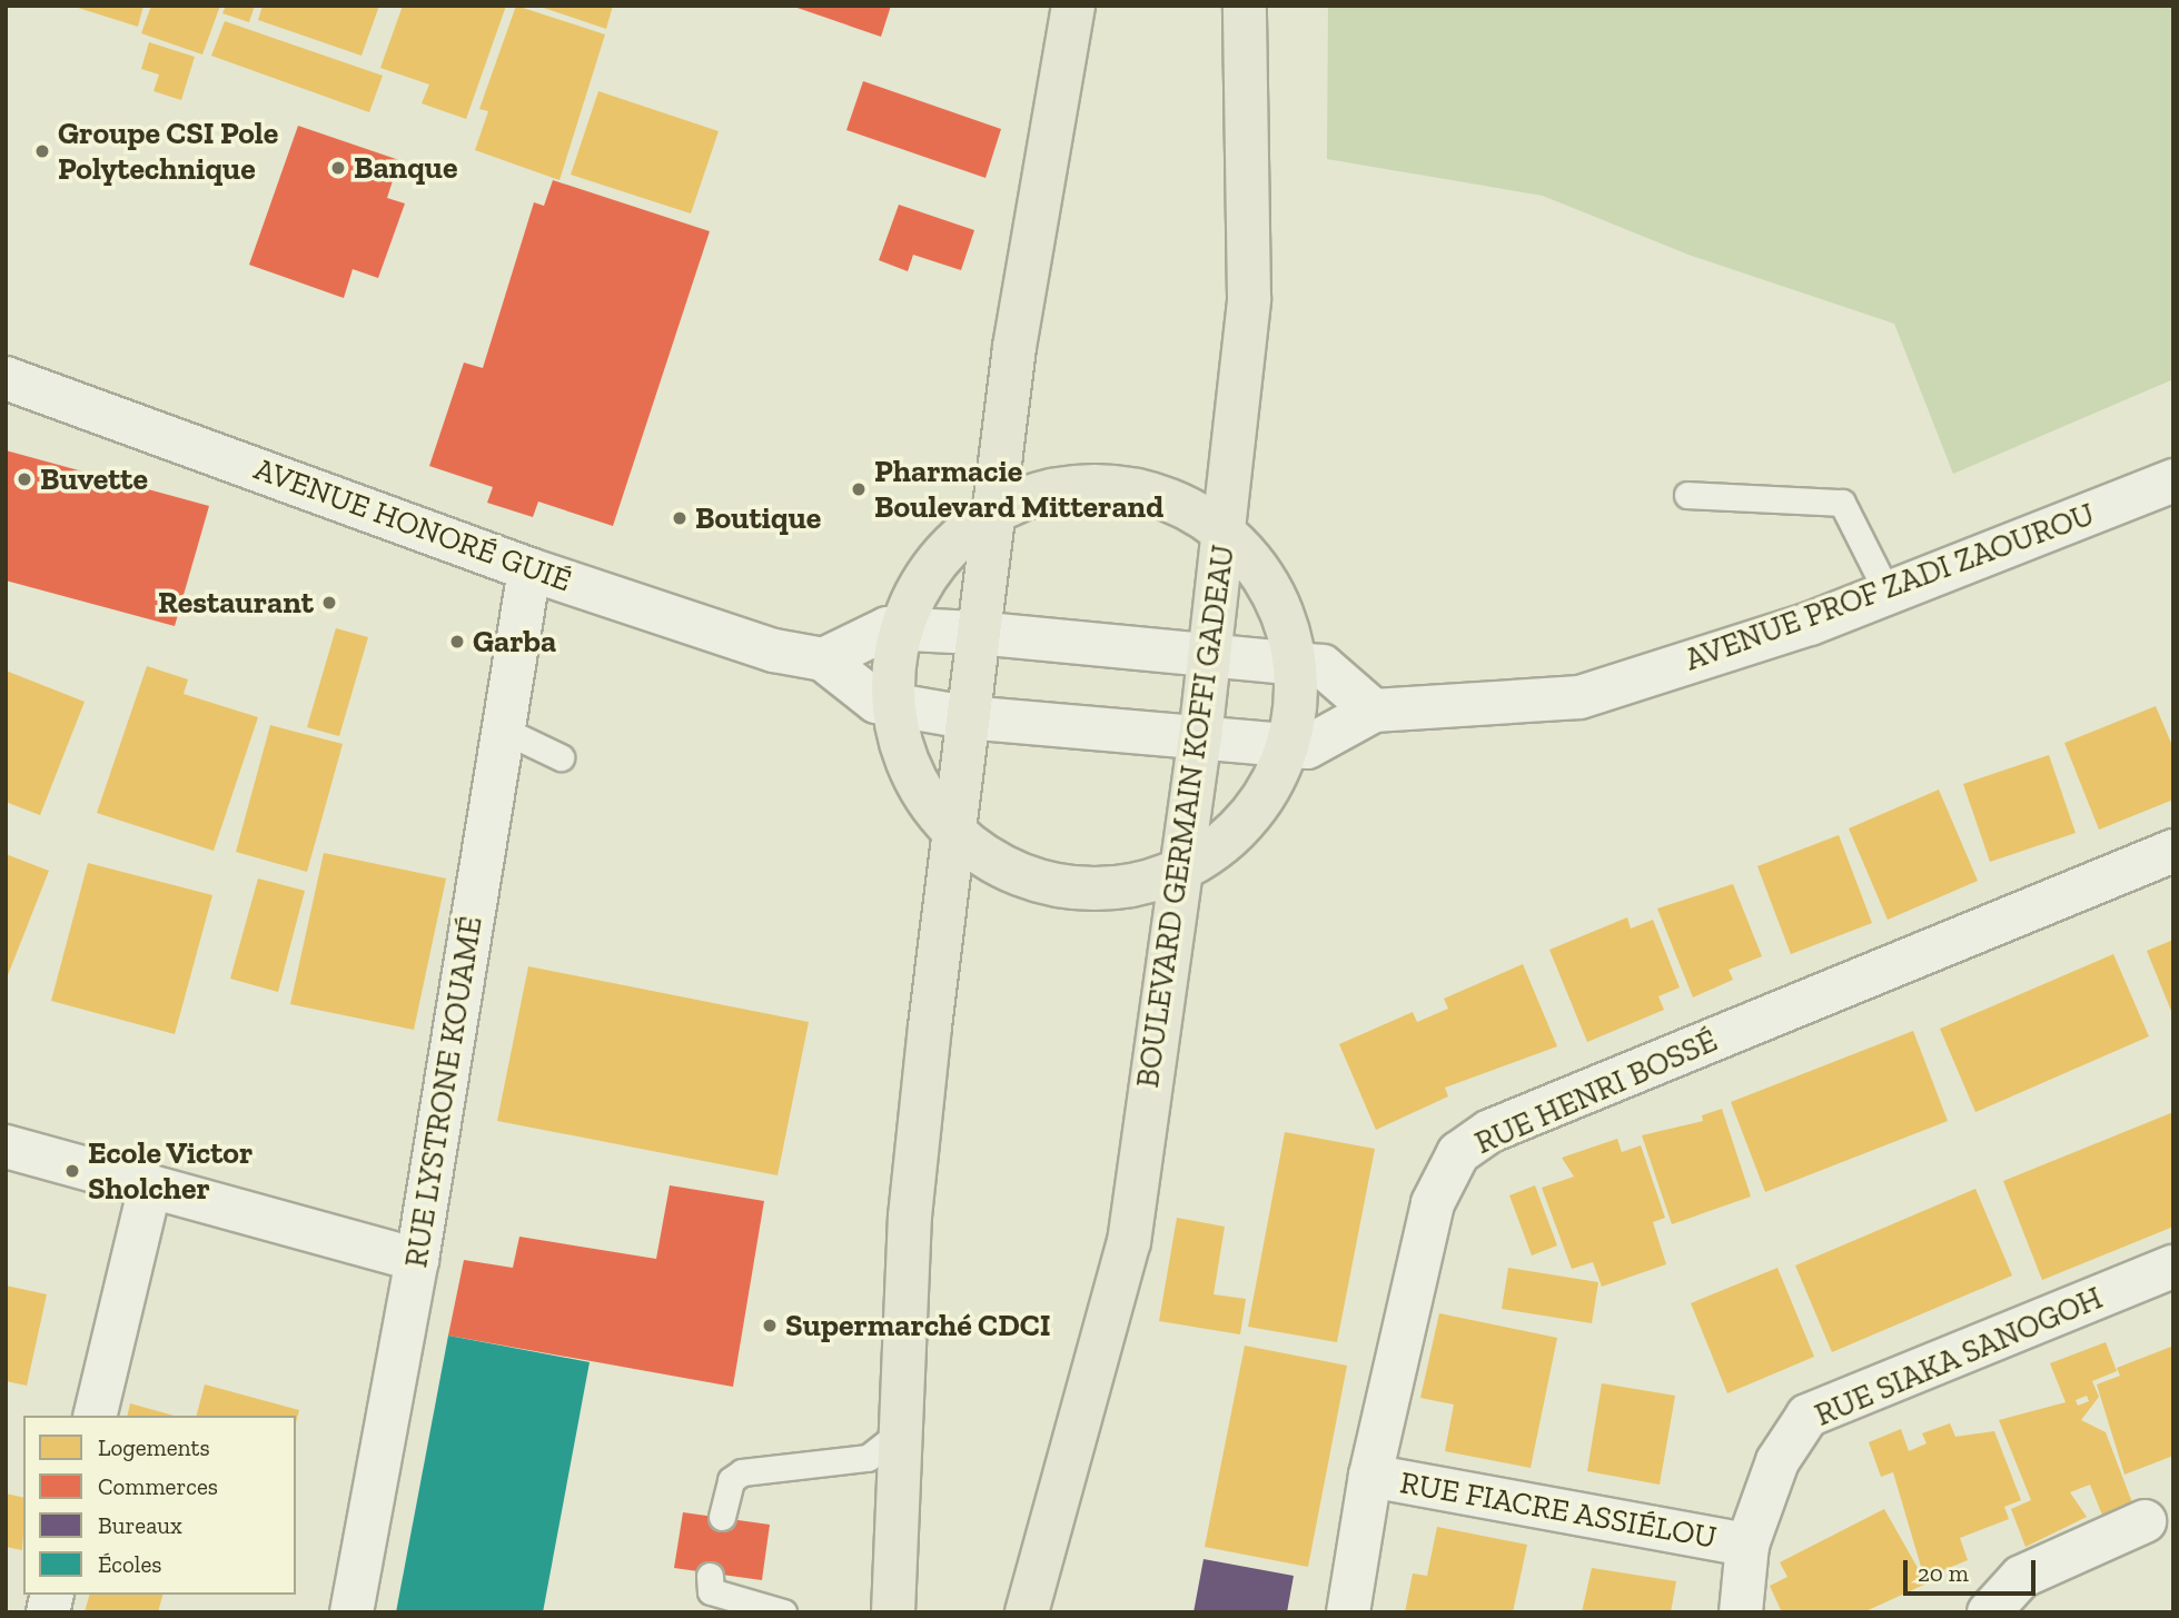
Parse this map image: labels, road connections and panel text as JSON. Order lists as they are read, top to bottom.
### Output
{
  "streets": {
    "main road": ["BOULEVARD GERMAIN KOFFI GADEAU"],
    "street": [
      "AVENUE HONORÉ GUIÉ",
      "AVENUE PROF ZADI ZAOUROU",
      "RUE LYSTRONE KOUAMÉ",
      "RUE HENRI BOSSÉ",
      "RUE SIAKA SANOGOH",
      "RUE FIACRE ASSIÉLOU"
    ]
  },
  "crossings": [
    ["AVENUE HONORÉ GUIÉ", "AVENUE PROF ZADI ZAOUROU"],
    ["AVENUE HONORÉ GUIÉ", "BOULEVARD GERMAIN KOFFI GADEAU"],
    ["AVENUE HONORÉ GUIÉ", "RUE LYSTRONE KOUAMÉ"],
    ["RUE HENRI BOSSÉ", "RUE FIACRE ASSIÉLOU"],
    ["RUE SIAKA SANOGOH", "RUE FIACRE ASSIÉLOU"]
  ],
  "places": [
    "Groupe CSI Pole Polytechnique",
    "Banque",
    "Buvette",
    "Pharmacie Boulevard Mitterand",
    "Boutique",
    "Restaurant",
    "Garba",
    "Ecole Victor Sholcher",
    "Supermarché CDCI"
  ],
  "legend": [
    "Logements",
    "Commerces",
    "Bureaux",
    "Écoles"
  ],
  "scale_bar": "20 m"
}
